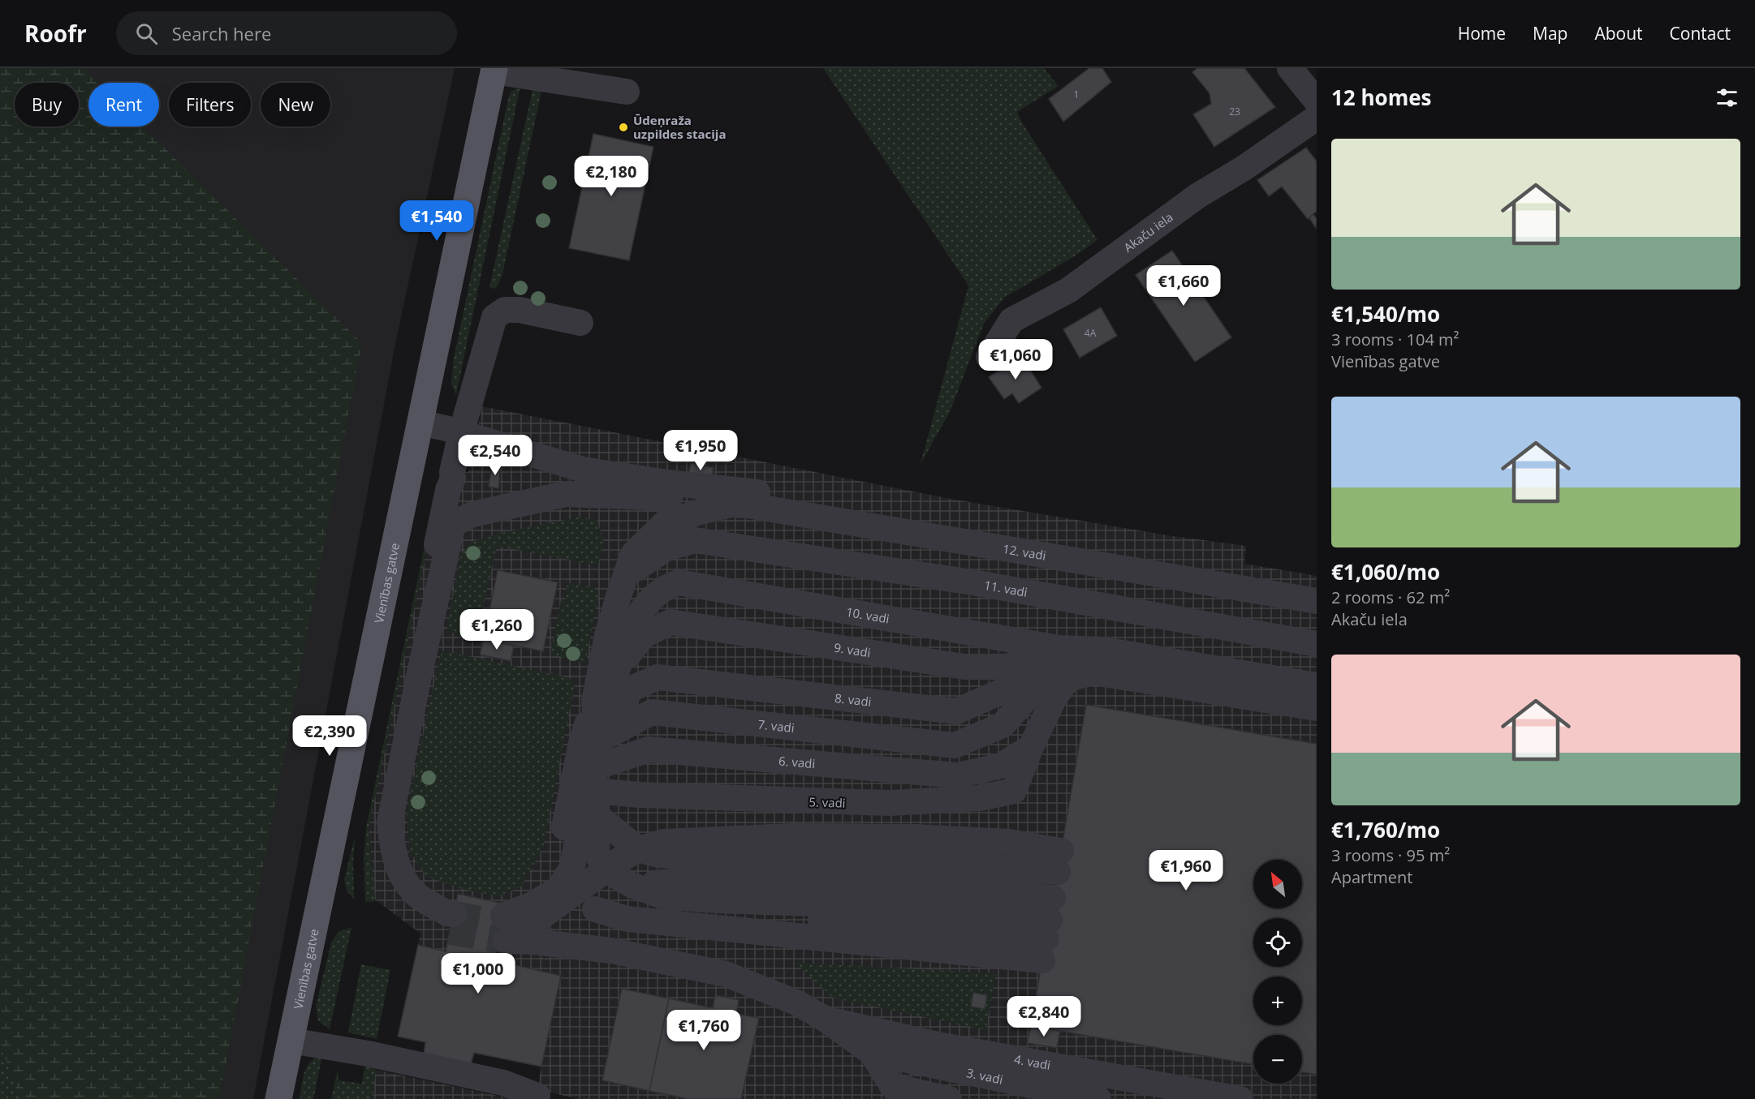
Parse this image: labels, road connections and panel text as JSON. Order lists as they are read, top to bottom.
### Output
{
  "streets": {
    "main road": ["Vienības gatve"],
    "street": [
      "Akaču iela",
      "12. vadi",
      "11. vadi",
      "10. vadi",
      "9. vadi",
      "8. vadi",
      "7. vadi",
      "6. vadi",
      "5. vadi",
      "4. vadi",
      "3. vadi"
    ]
  },
  "crossings": [
    ["10. vadi", "9. vadi"],
    ["10. vadi", "7. vadi"],
    ["9. vadi", "8. vadi"],
    ["8. vadi", "7. vadi"],
    ["6. vadi", "5. vadi"]
  ],
  "places": ["Ūdeņraža uzpildes stacija"],
  "house_numbers": ["1", "23", "4A"],
  "north": "top left",
  "page": {
    "header": "Roofr",
    "search": "Search here",
    "nav": [
      "Home",
      "Map",
      "About",
      "Contact"
    ],
    "heading": "12 homes",
    "chip": [
      "Buy",
      "Rent",
      "Filters",
      "New"
    ],
    "list": [
      {
        "name": "€1,540/mo",
        "note": "3 rooms · 104 m² · Vienības gatve"
      },
      {
        "name": "€1,060/mo",
        "note": "2 rooms · 62 m² · Akaču iela"
      },
      {
        "name": "€1,760/mo",
        "note": "3 rooms · 95 m² · Apartment"
      }
    ],
    "price": [
      "€2,180",
      "€1,540",
      "€1,660",
      "€1,060",
      "€1,950",
      "€2,540",
      "€1,260",
      "€2,390",
      "€1,960",
      "€1,000",
      "€2,840",
      "€1,760"
    ],
    "map_buttons": ["+", "−"]
  }
}
